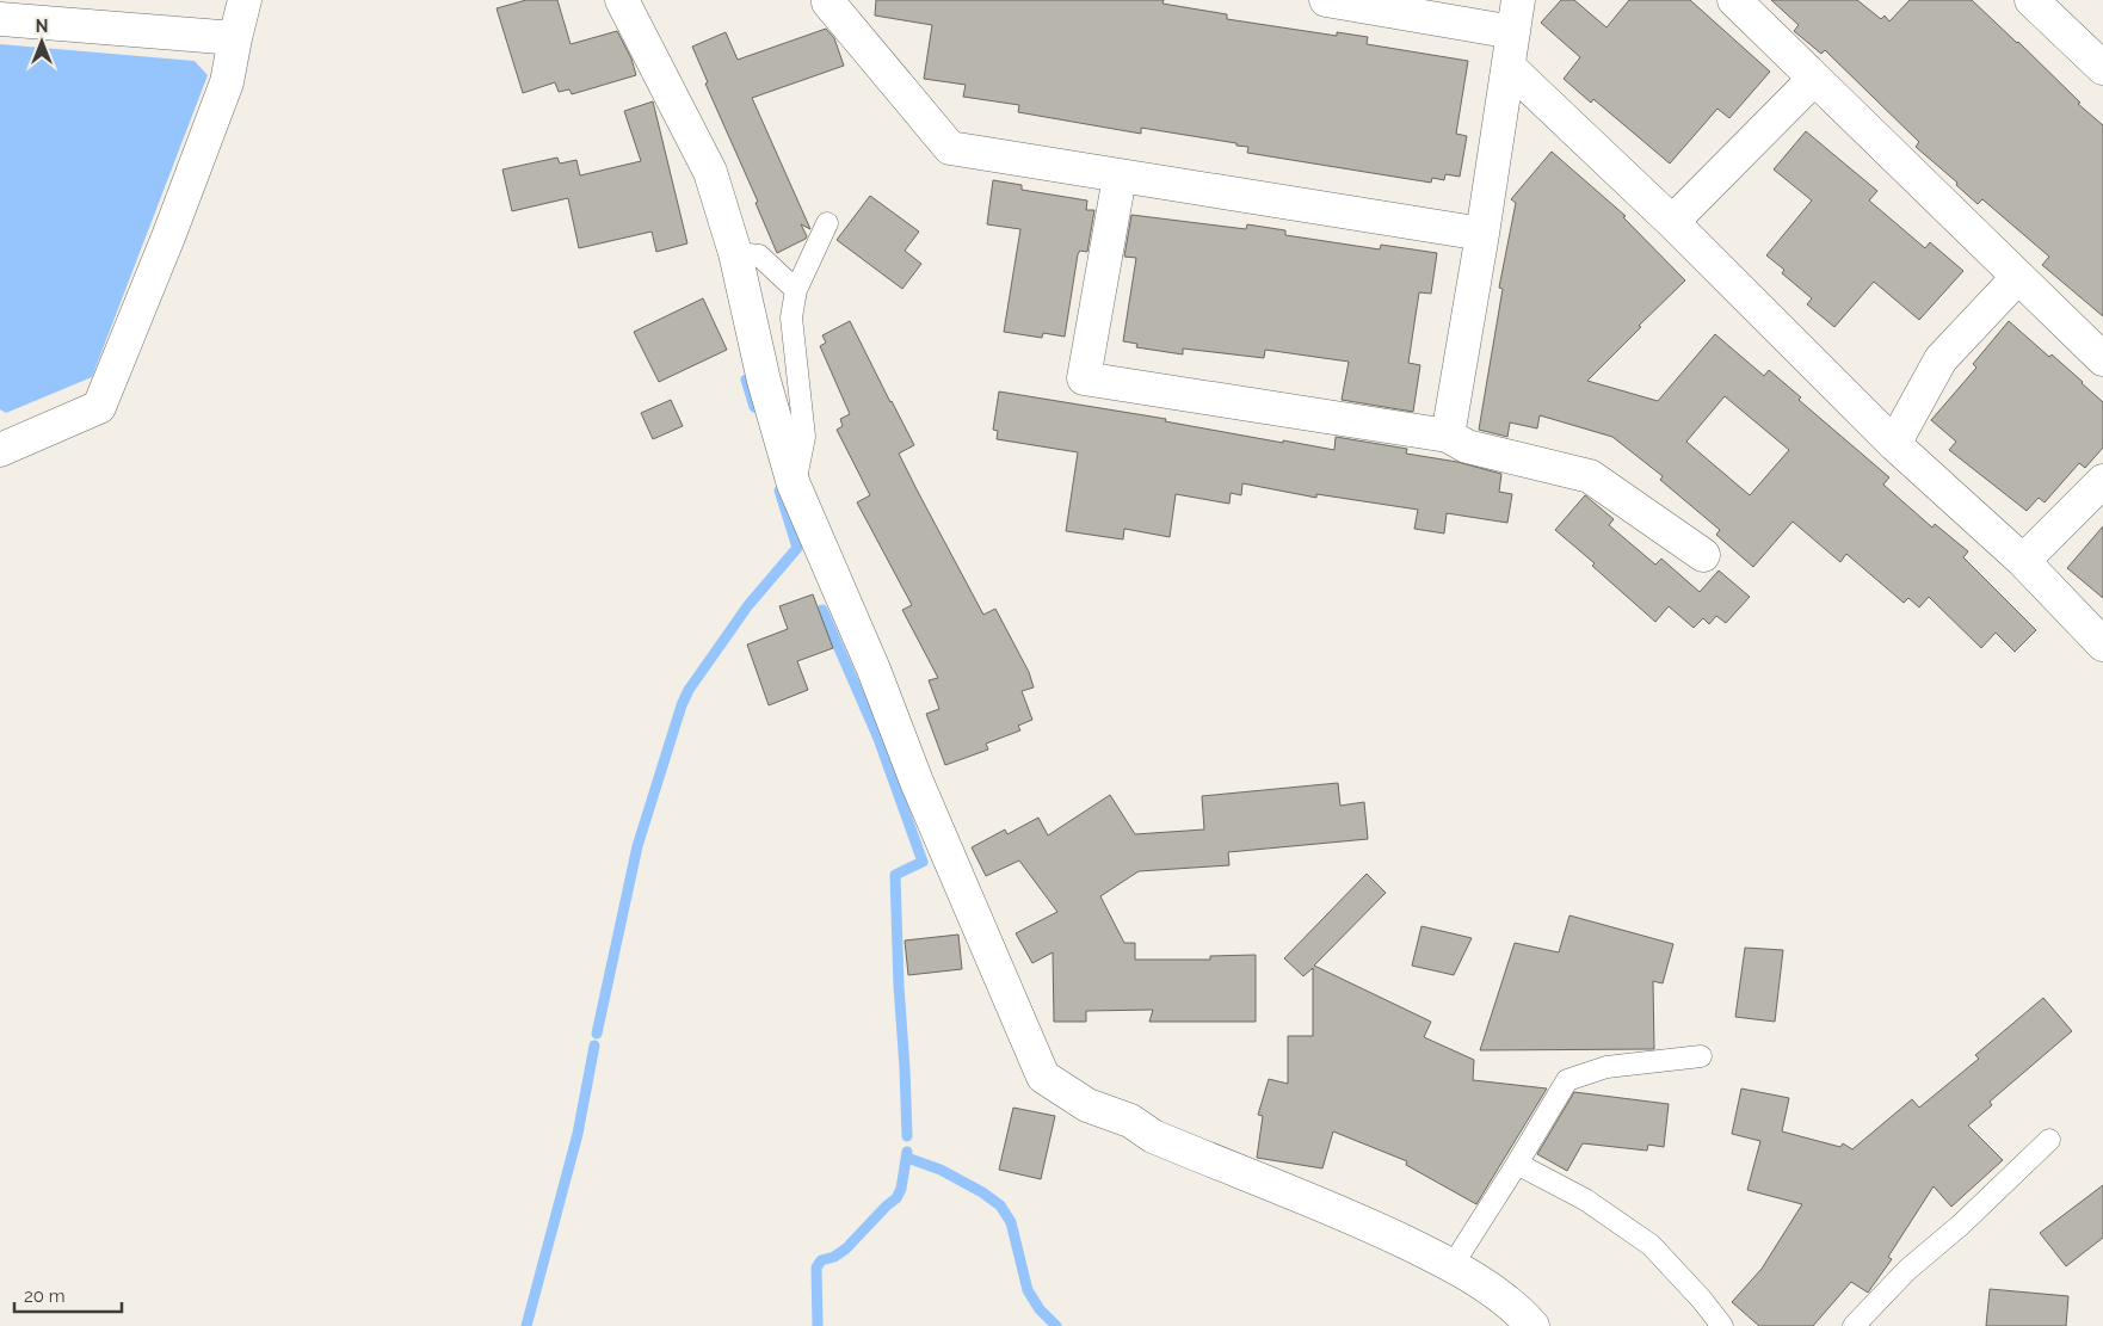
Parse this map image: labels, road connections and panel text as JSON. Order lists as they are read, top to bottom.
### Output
{
  "scale_bar": "20 m",
  "north": "top"
}
